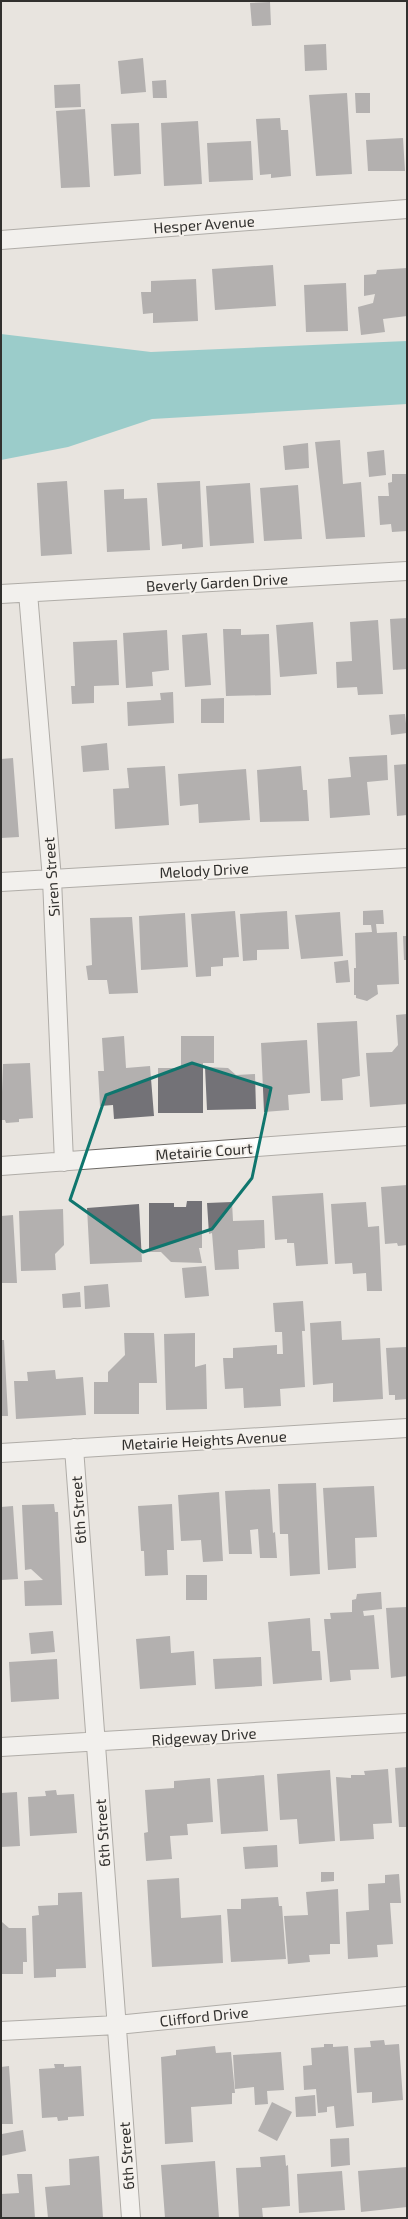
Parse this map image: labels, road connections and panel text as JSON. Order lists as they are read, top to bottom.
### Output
{
  "streets": {
    "street": [
      "Hesper Avenue",
      "Beverly Garden Drive",
      "Melody Drive",
      "Siren Street",
      "Metairie Court",
      "Metairie Heights Avenue",
      "6th Street",
      "Ridgeway Drive",
      "Clifford Drive"
    ]
  },
  "crossings": [
    ["Beverly Garden Drive", "Siren Street"],
    ["Melody Drive", "Siren Street"],
    ["Siren Street", "Metairie Court"],
    ["Metairie Heights Avenue", "6th Street"],
    ["6th Street", "Ridgeway Drive"],
    ["6th Street", "Clifford Drive"]
  ]
}
